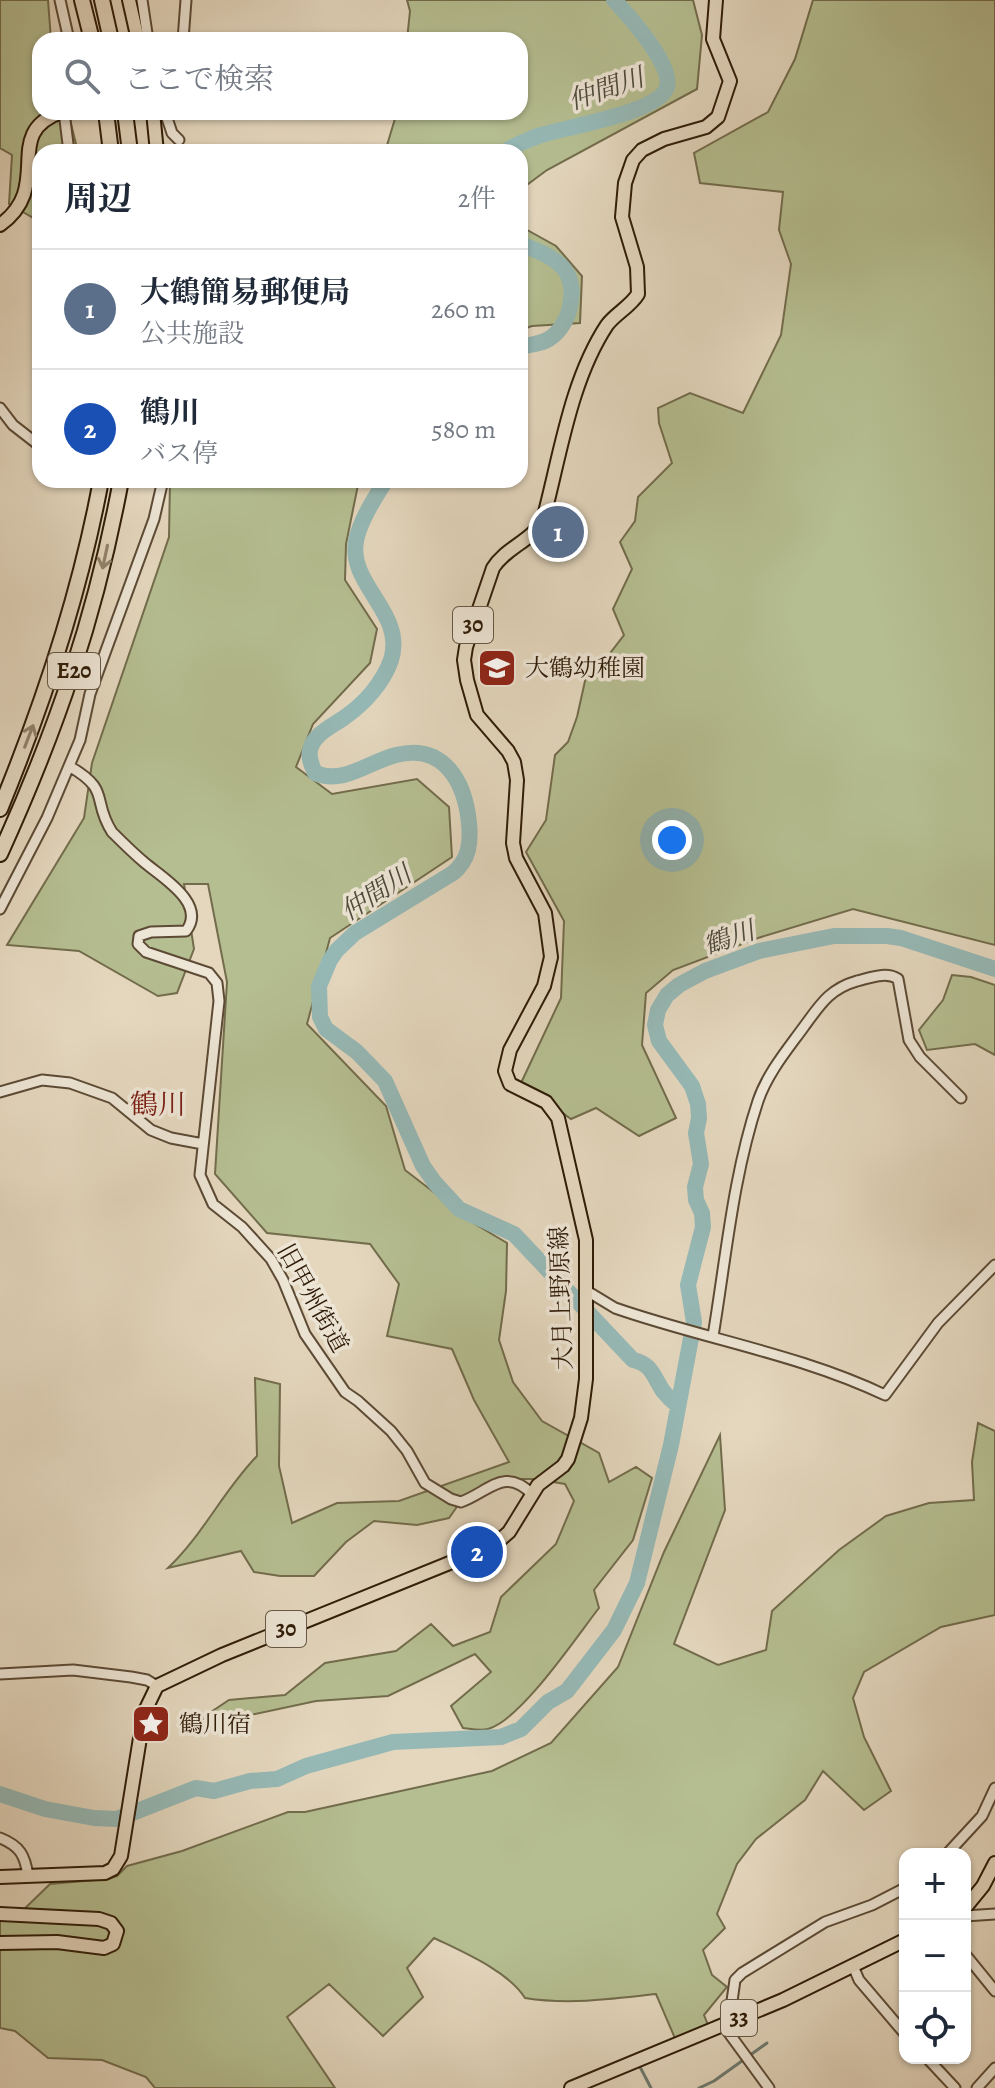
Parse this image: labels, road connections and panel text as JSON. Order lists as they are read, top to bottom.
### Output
{
  "streets": {
    "highway": ["E20"],
    "main road": ["30", "大月上野原線", "33"],
    "street": ["旧甲州街道"]
  },
  "crossings": [
    ["旧甲州街道", "大月上野原線"]
  ],
  "districts": ["鶴川"],
  "water": ["仲間川", "鶴川"],
  "places": {
    "school or university": ["大鶴幼稚園"],
    "place": ["鶴川宿"]
  },
  "page": {
    "search": "ここで検索",
    "heading": ["周辺", "2件"],
    "list": [
      {
        "mark": "1",
        "name": "大鶴簡易郵便局",
        "note": "公共施設",
        "value": "260 m"
      },
      {
        "mark": "2",
        "name": "鶴川",
        "note": "バス停",
        "value": "580 m"
      }
    ],
    "pins": ["1", "2"],
    "map_buttons": ["+", "−"]
  }
}
